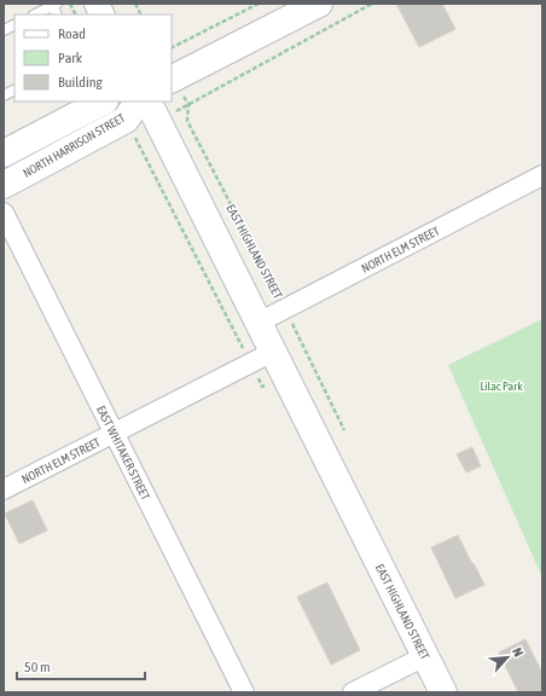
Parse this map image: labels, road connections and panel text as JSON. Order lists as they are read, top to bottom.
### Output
{
  "streets": {
    "main road": ["NORTH HARRISON STREET", "EAST HIGHLAND STREET"],
    "street": ["NORTH ELM STREET", "EAST WHITAKER STREET"]
  },
  "crossings": [
    ["NORTH ELM STREET", "EAST HIGHLAND STREET"],
    ["NORTH ELM STREET", "EAST WHITAKER STREET"]
  ],
  "parks": ["Lilac Park"],
  "legend": ["Road", "Park", "Building"],
  "scale_bar": "50 m",
  "north": "top right"
}
